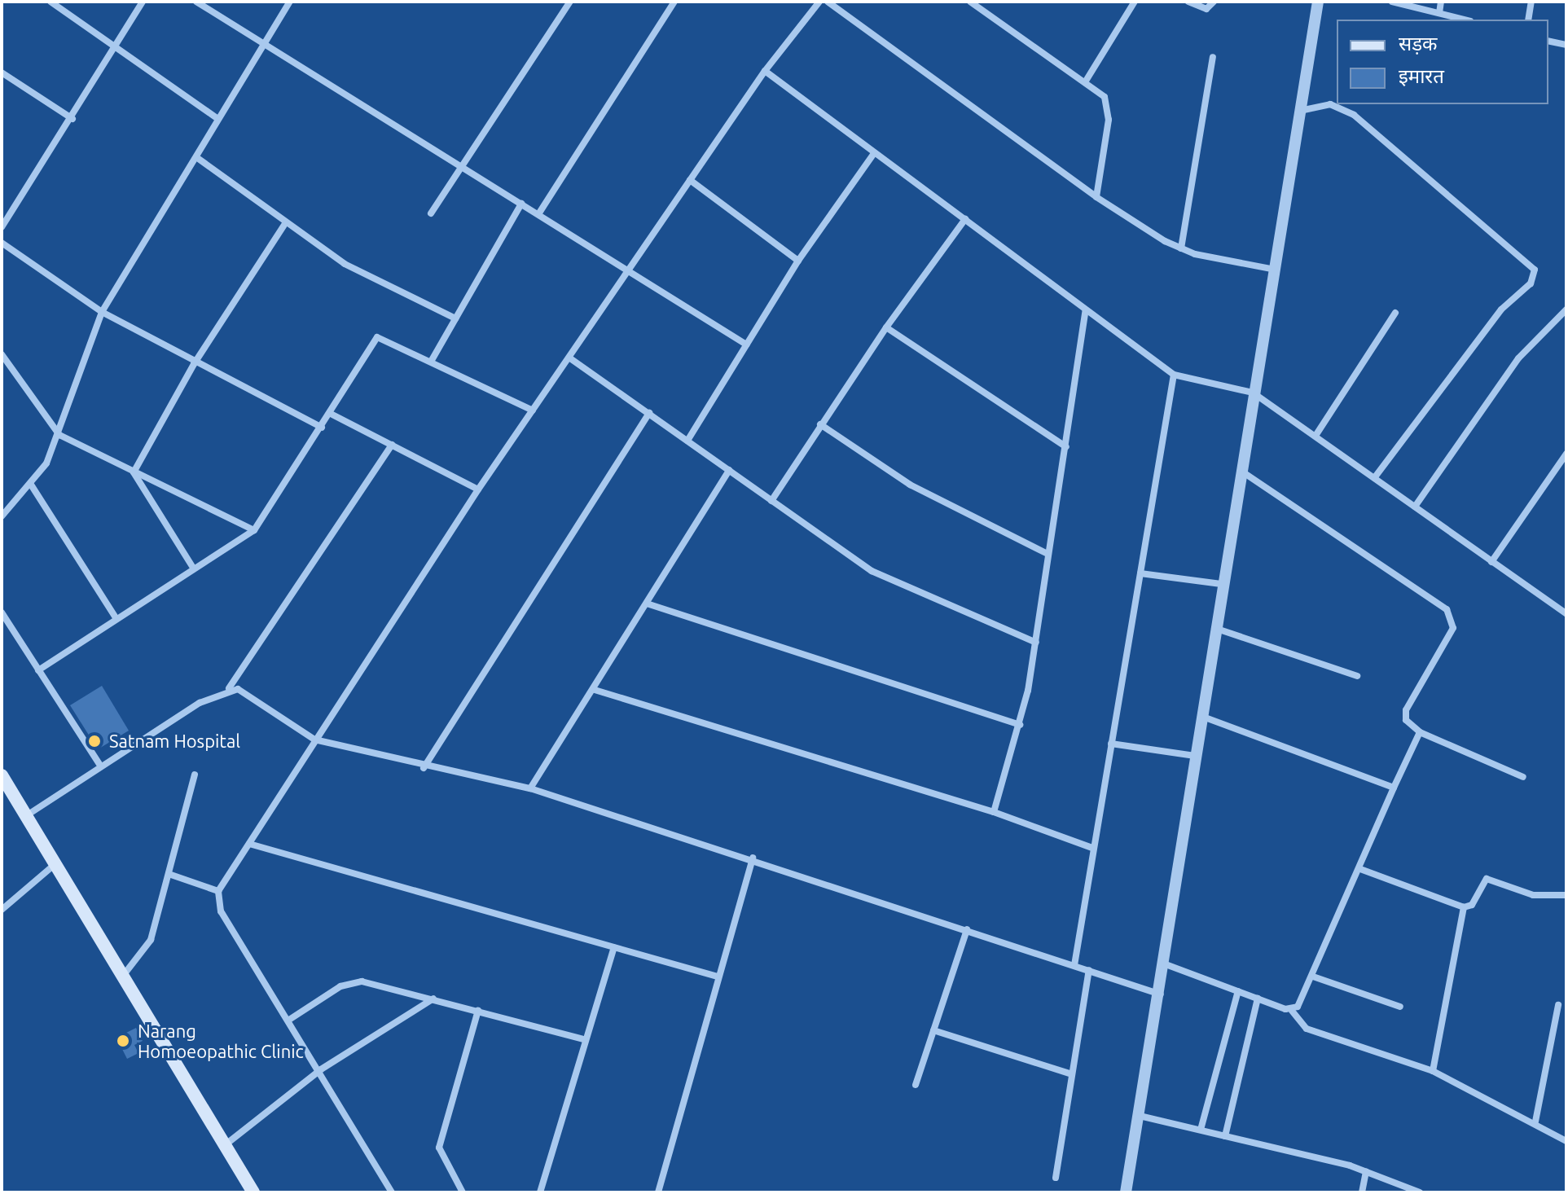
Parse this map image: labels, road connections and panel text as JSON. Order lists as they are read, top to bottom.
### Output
{
  "places": ["Satnam Hospital", "Narang Homoeopathic Clinic"],
  "legend": ["सड़क", "इमारत"]
}
